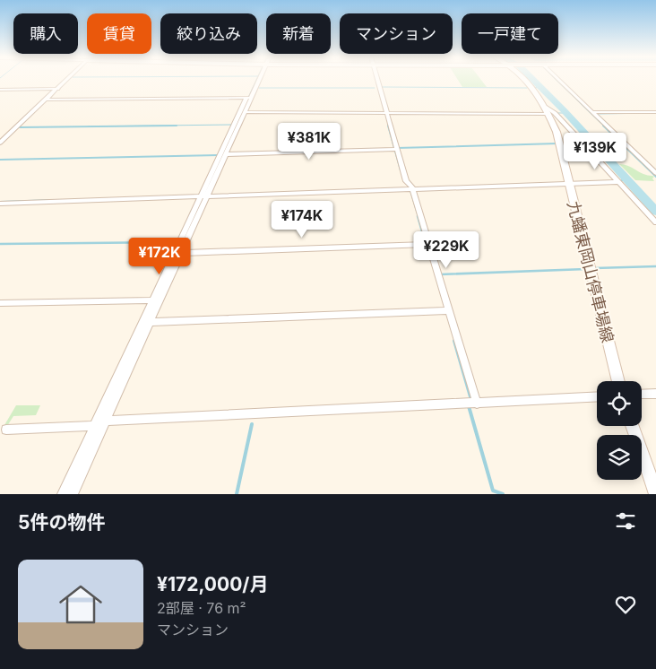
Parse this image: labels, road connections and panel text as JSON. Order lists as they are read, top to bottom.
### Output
{
  "streets": {
    "main road": ["九蟠東岡山停車場線"]
  },
  "page": {
    "chip": [
      "購入",
      "賃貸",
      "絞り込み",
      "新着",
      "マンション",
      "一戸建て"
    ],
    "price": [
      "¥381K",
      "¥139K",
      "¥174K",
      "¥229K",
      "¥172K"
    ],
    "heading": "5件の物件",
    "list": [
      {
        "name": "¥172,000/月",
        "note": "2部屋 · 76 m² · マンション"
      }
    ]
  }
}
